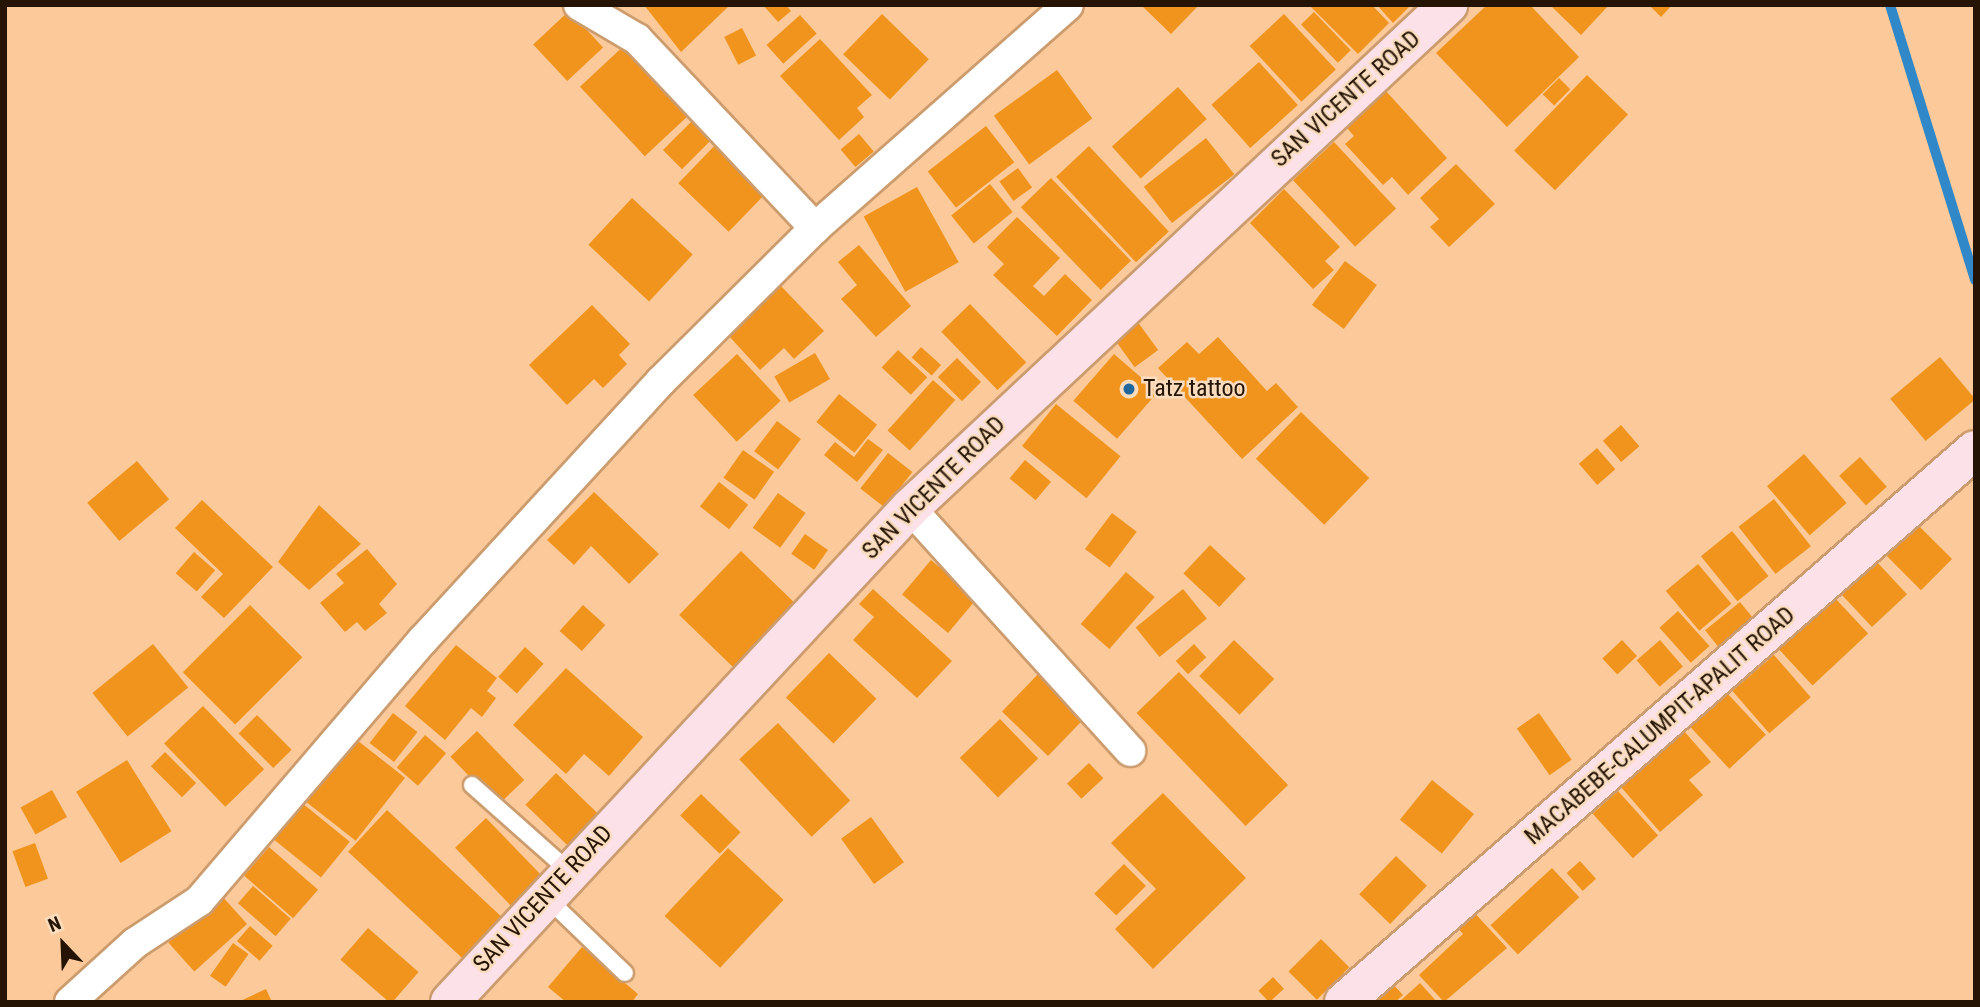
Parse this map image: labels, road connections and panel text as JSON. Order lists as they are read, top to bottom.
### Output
{
  "streets": {
    "street": ["SAN VICENTE ROAD", "MACABEBE-CALUMPIT-APALIT ROAD"]
  },
  "places": ["Tatz tattoo"],
  "north": "top left"
}
